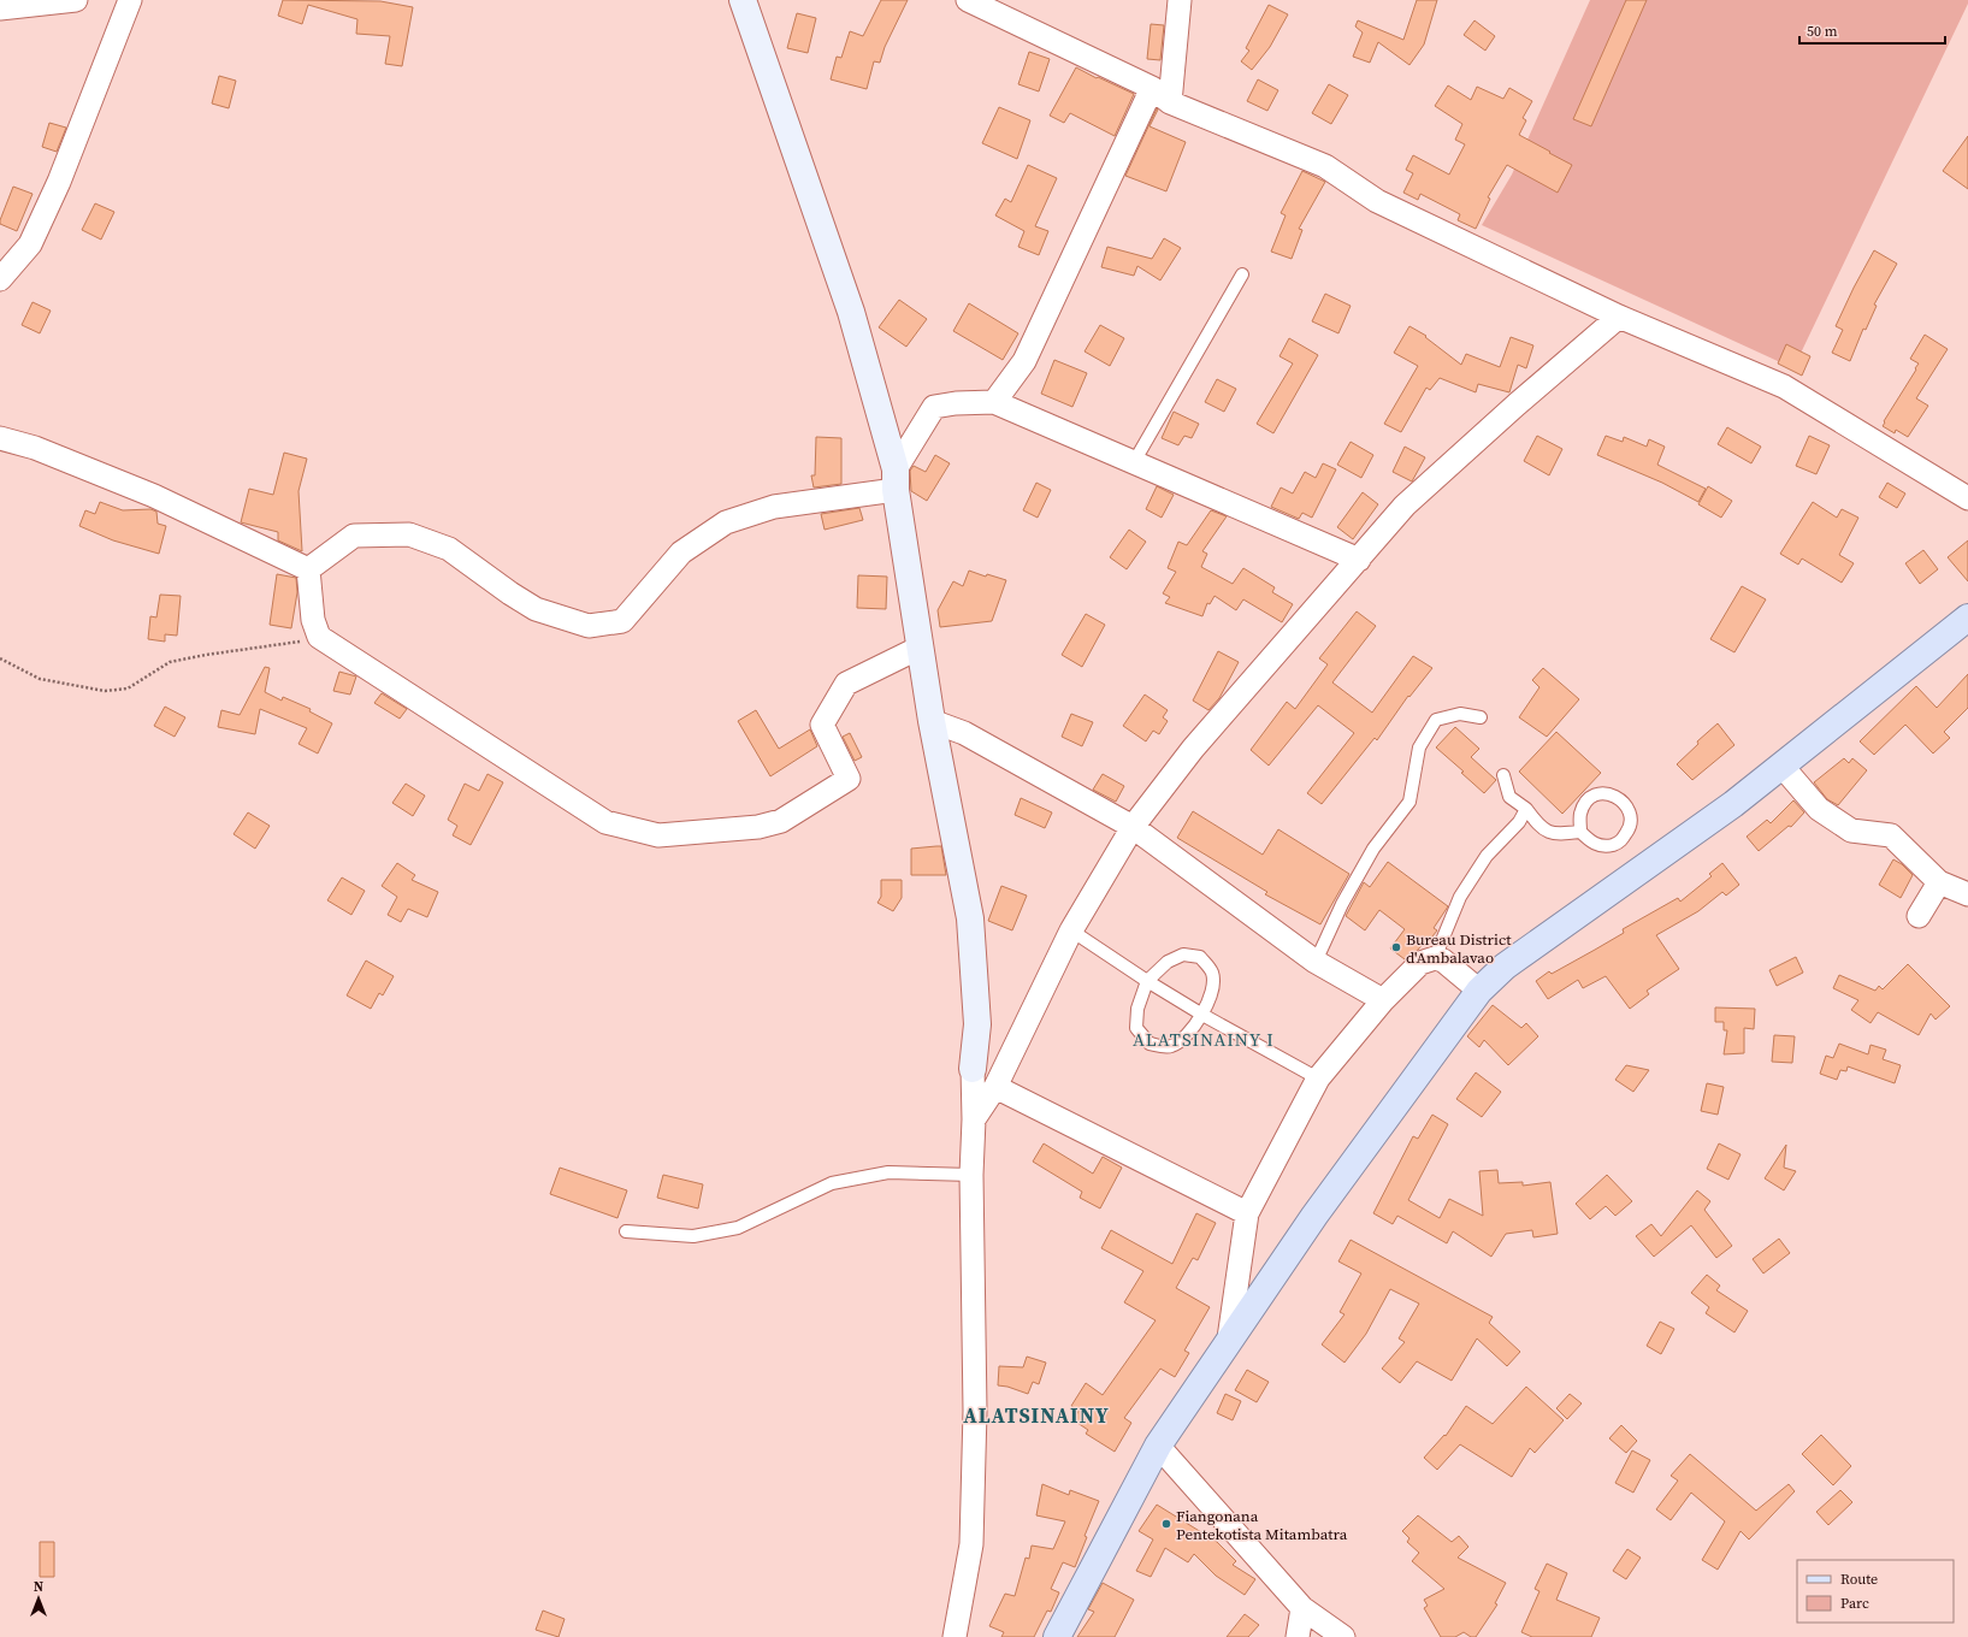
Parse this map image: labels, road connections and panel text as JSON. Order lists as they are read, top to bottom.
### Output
{
  "districts": ["ALATSINAINY I", "ALATSINAINY"],
  "places": ["Bureau District d'Ambalavao", "Fiangonana Pentekotista Mitambatra"],
  "legend": ["Route", "Parc"],
  "scale_bar": "50 m",
  "north": "top"
}
